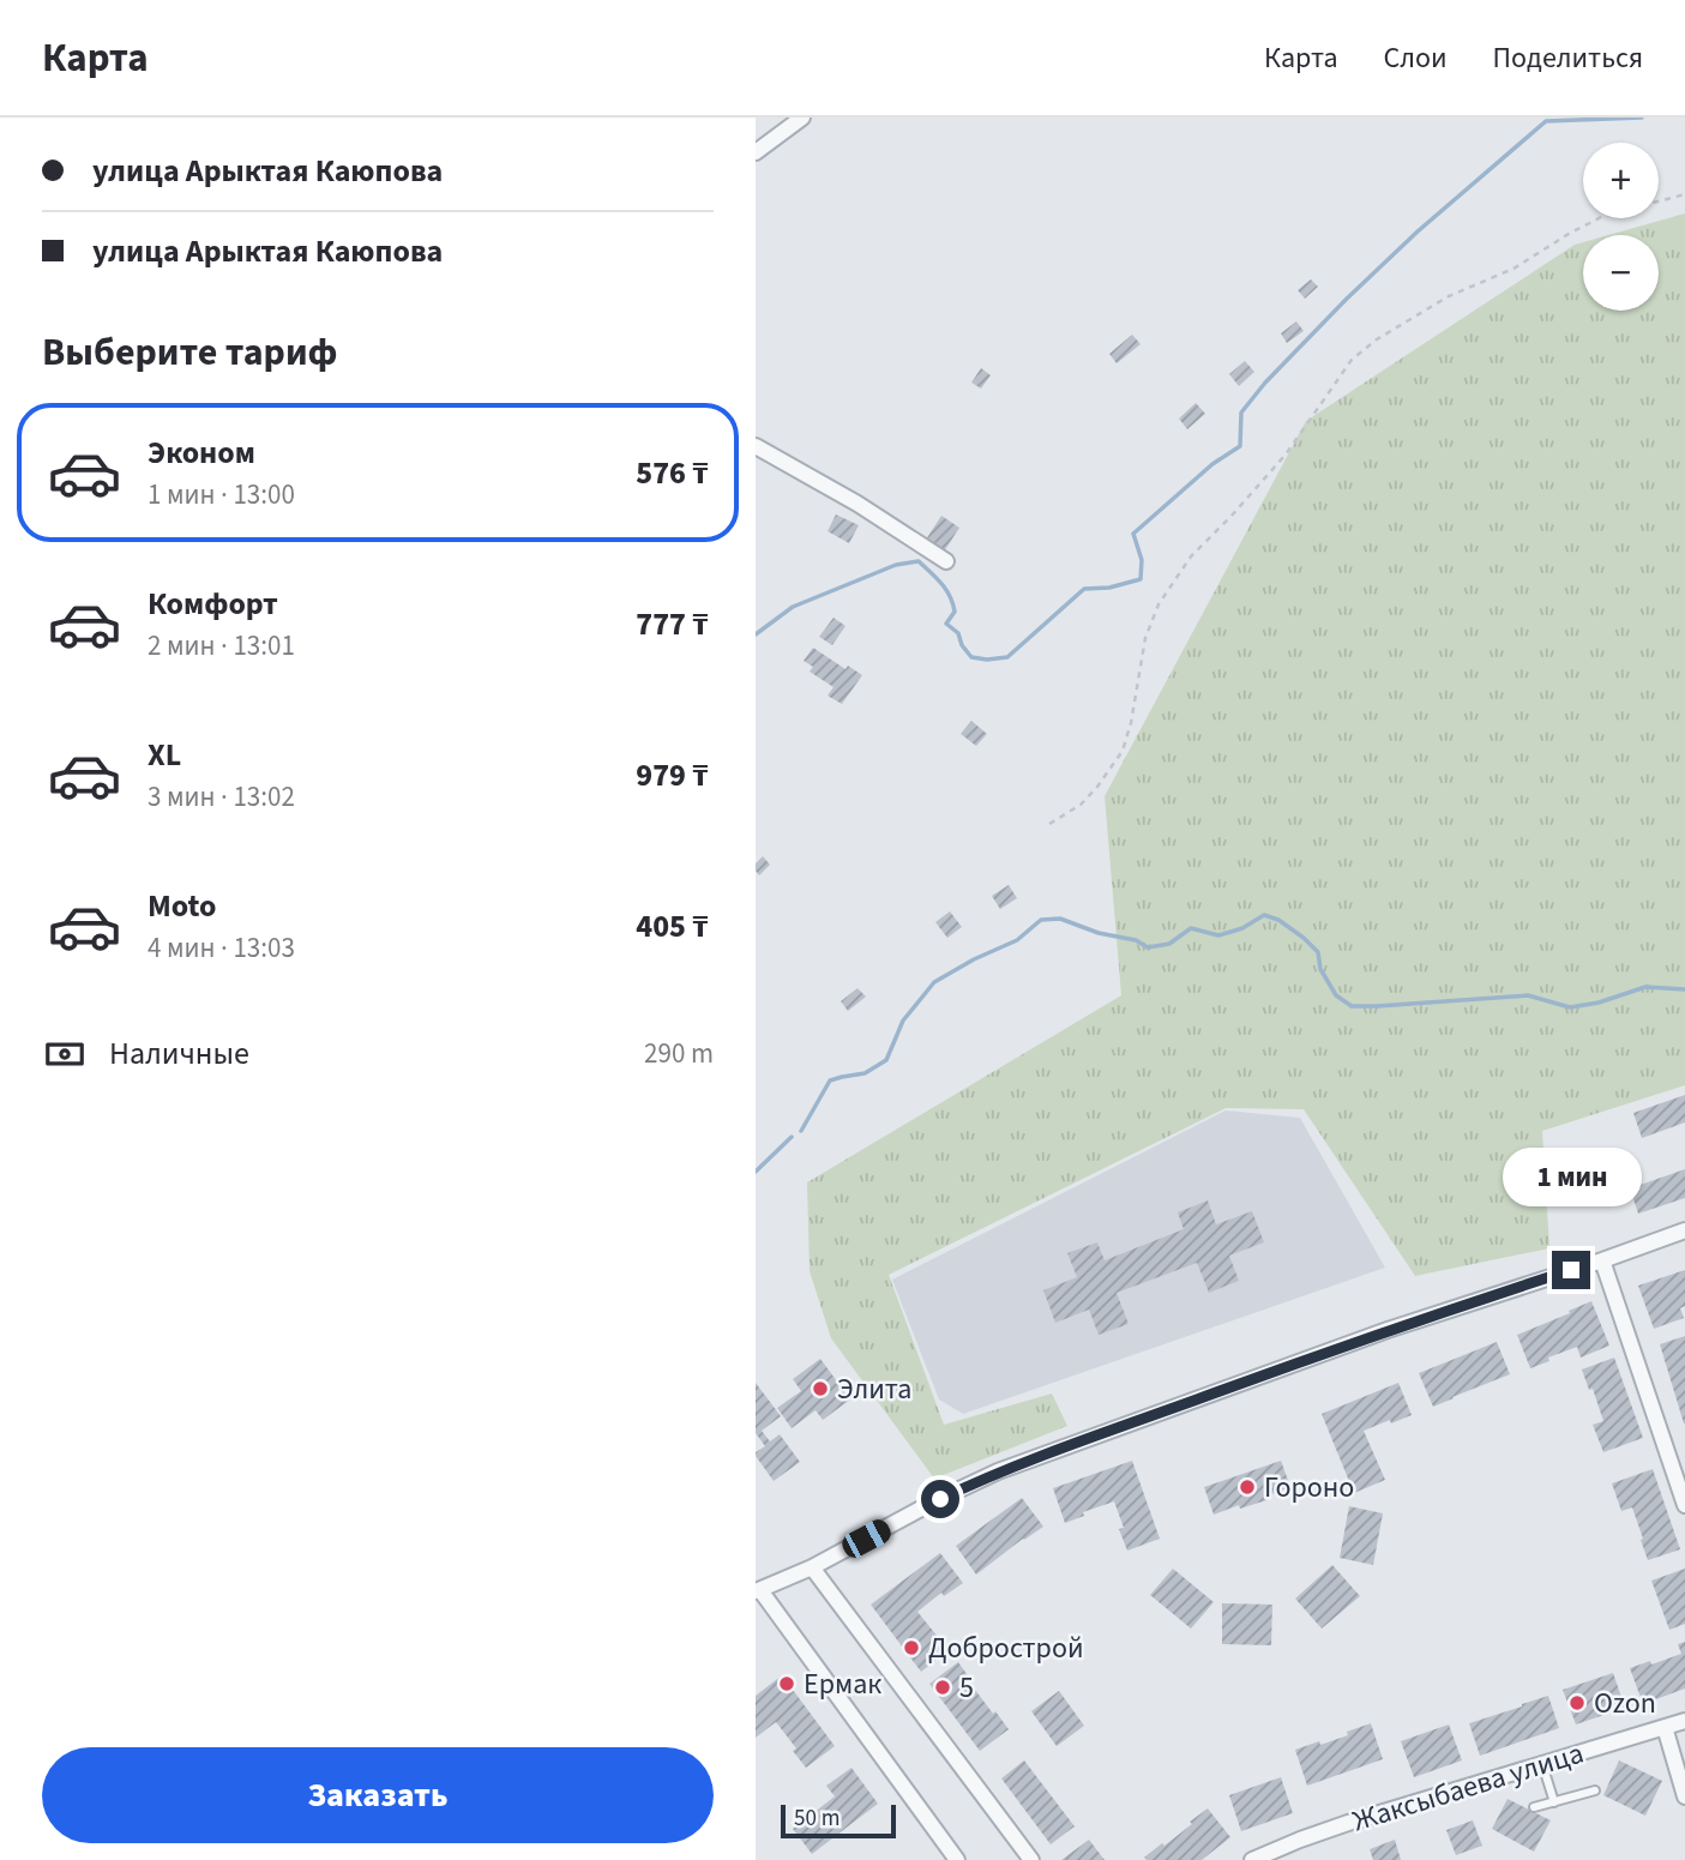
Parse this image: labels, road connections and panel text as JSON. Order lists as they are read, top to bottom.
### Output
{
  "streets": {
    "street": ["Жаксыбаева улица"]
  },
  "places": [
    "Элита",
    "Гороно",
    "Добрострой",
    "Ермак",
    "5",
    "Ozon"
  ],
  "scale_bar": "50 m",
  "page": {
    "header": "Карта",
    "nav": ["Карта", "Слои", "Поделиться"],
    "banner": ["улица Арыктая Каюпова", "улица Арыктая Каюпова"],
    "map_buttons": ["+", "−"],
    "heading": "Выберите тариф",
    "list": [
      {
        "name": "Эконом",
        "note": "1 мин · 13:00",
        "value": "576 ₸"
      },
      {
        "name": "Комфорт",
        "note": "2 мин · 13:01",
        "value": "777 ₸"
      },
      {
        "name": "XL",
        "note": "3 мин · 13:02",
        "value": "979 ₸"
      },
      {
        "name": "Moto",
        "note": "4 мин · 13:03",
        "value": "405 ₸"
      }
    ],
    "pay": ["Наличные", "290 m"],
    "bubble": "1 мин",
    "buttons": "Заказать",
    "scale": "50 m"
  }
}
